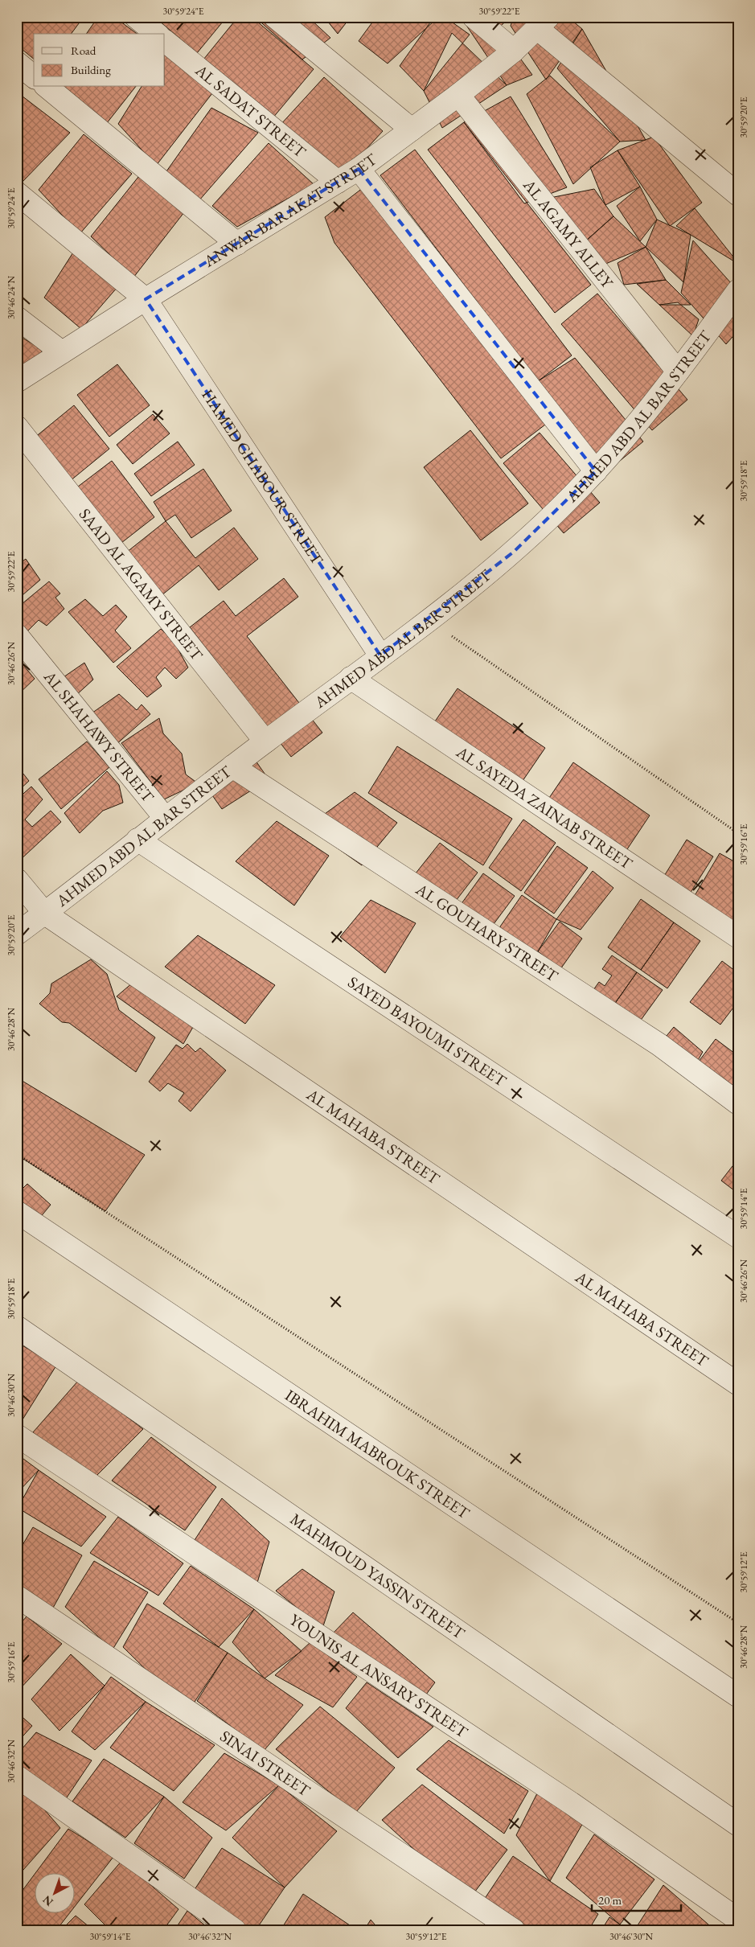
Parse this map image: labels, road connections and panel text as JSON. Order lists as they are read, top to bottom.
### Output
{
  "streets": {
    "street": [
      "AL SADAT STREET",
      "ANWAR BARAKAT STREET",
      "AL AGAMY ALLEY",
      "AHMED ABD AL BAR STREET",
      "HAMED GHABOUR STREET",
      "SAAD AL AGAMY STREET",
      "AL SHAHAWY STREET",
      "AL SAYEDA ZAINAB STREET",
      "AL GOUHARY STREET",
      "SAYED BAYOUMI STREET",
      "AL MAHABA STREET",
      "IBRAHIM MABROUK STREET",
      "MAHMOUD YASSIN STREET",
      "YOUNIS AL ANSARY STREET",
      "SINAI STREET"
    ]
  },
  "crossings": [
    ["AL SADAT STREET", "ANWAR BARAKAT STREET"],
    ["ANWAR BARAKAT STREET", "AL AGAMY ALLEY"],
    ["ANWAR BARAKAT STREET", "HAMED GHABOUR STREET"],
    ["AL AGAMY ALLEY", "AHMED ABD AL BAR STREET"],
    ["AHMED ABD AL BAR STREET", "HAMED GHABOUR STREET"],
    ["AHMED ABD AL BAR STREET", "SAAD AL AGAMY STREET"],
    ["AHMED ABD AL BAR STREET", "AL SHAHAWY STREET"],
    ["AHMED ABD AL BAR STREET", "AL SAYEDA ZAINAB STREET"],
    ["AHMED ABD AL BAR STREET", "AL GOUHARY STREET"],
    ["AHMED ABD AL BAR STREET", "SAYED BAYOUMI STREET"],
    ["AHMED ABD AL BAR STREET", "AL MAHABA STREET"]
  ],
  "legend": ["Road", "Building"],
  "scale_bar": "20 m",
  "north": "bottom left",
  "coordinates": [
    "30°59'24\"E",
    "30°59'22\"E",
    "30°59'20\"E",
    "30°46'24\"N",
    "30°59'18\"E",
    "30°46'26\"N",
    "30°59'16\"E",
    "30°46'28\"N",
    "30°59'14\"E",
    "30°46'30\"N",
    "30°59'12\"E",
    "30°46'32\"N"
  ]
}
